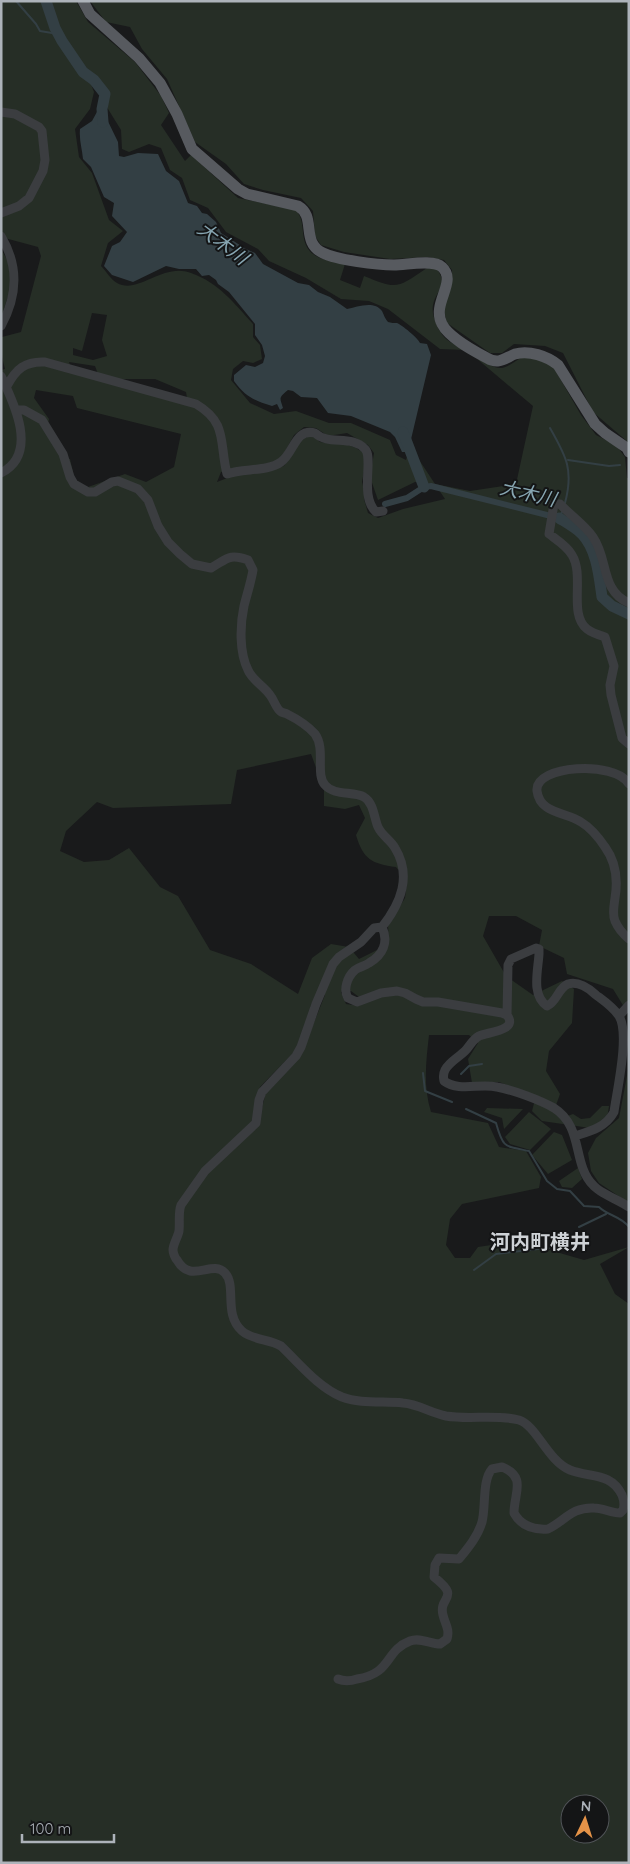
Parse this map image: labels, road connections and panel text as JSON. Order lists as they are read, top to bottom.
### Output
{
  "districts": ["河内町横井"],
  "water": ["大木川"],
  "scale_bar": "100 m",
  "north": "top"
}
